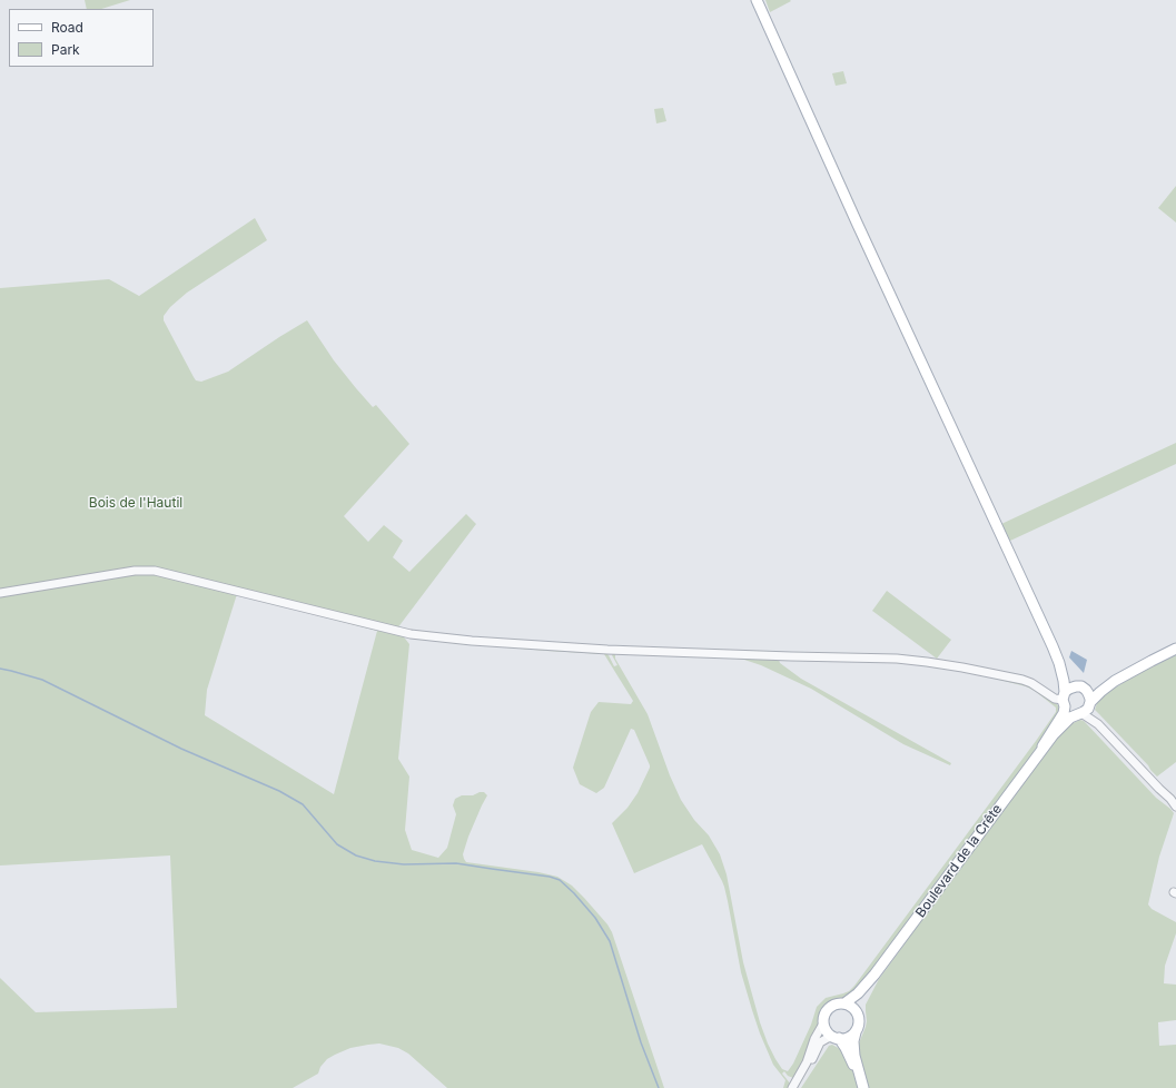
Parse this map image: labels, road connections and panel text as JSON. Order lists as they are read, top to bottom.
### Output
{
  "streets": {
    "main road": ["Boulevard de la Crête"]
  },
  "parks": ["Bois de l'Hautil"],
  "legend": ["Road", "Park"]
}
